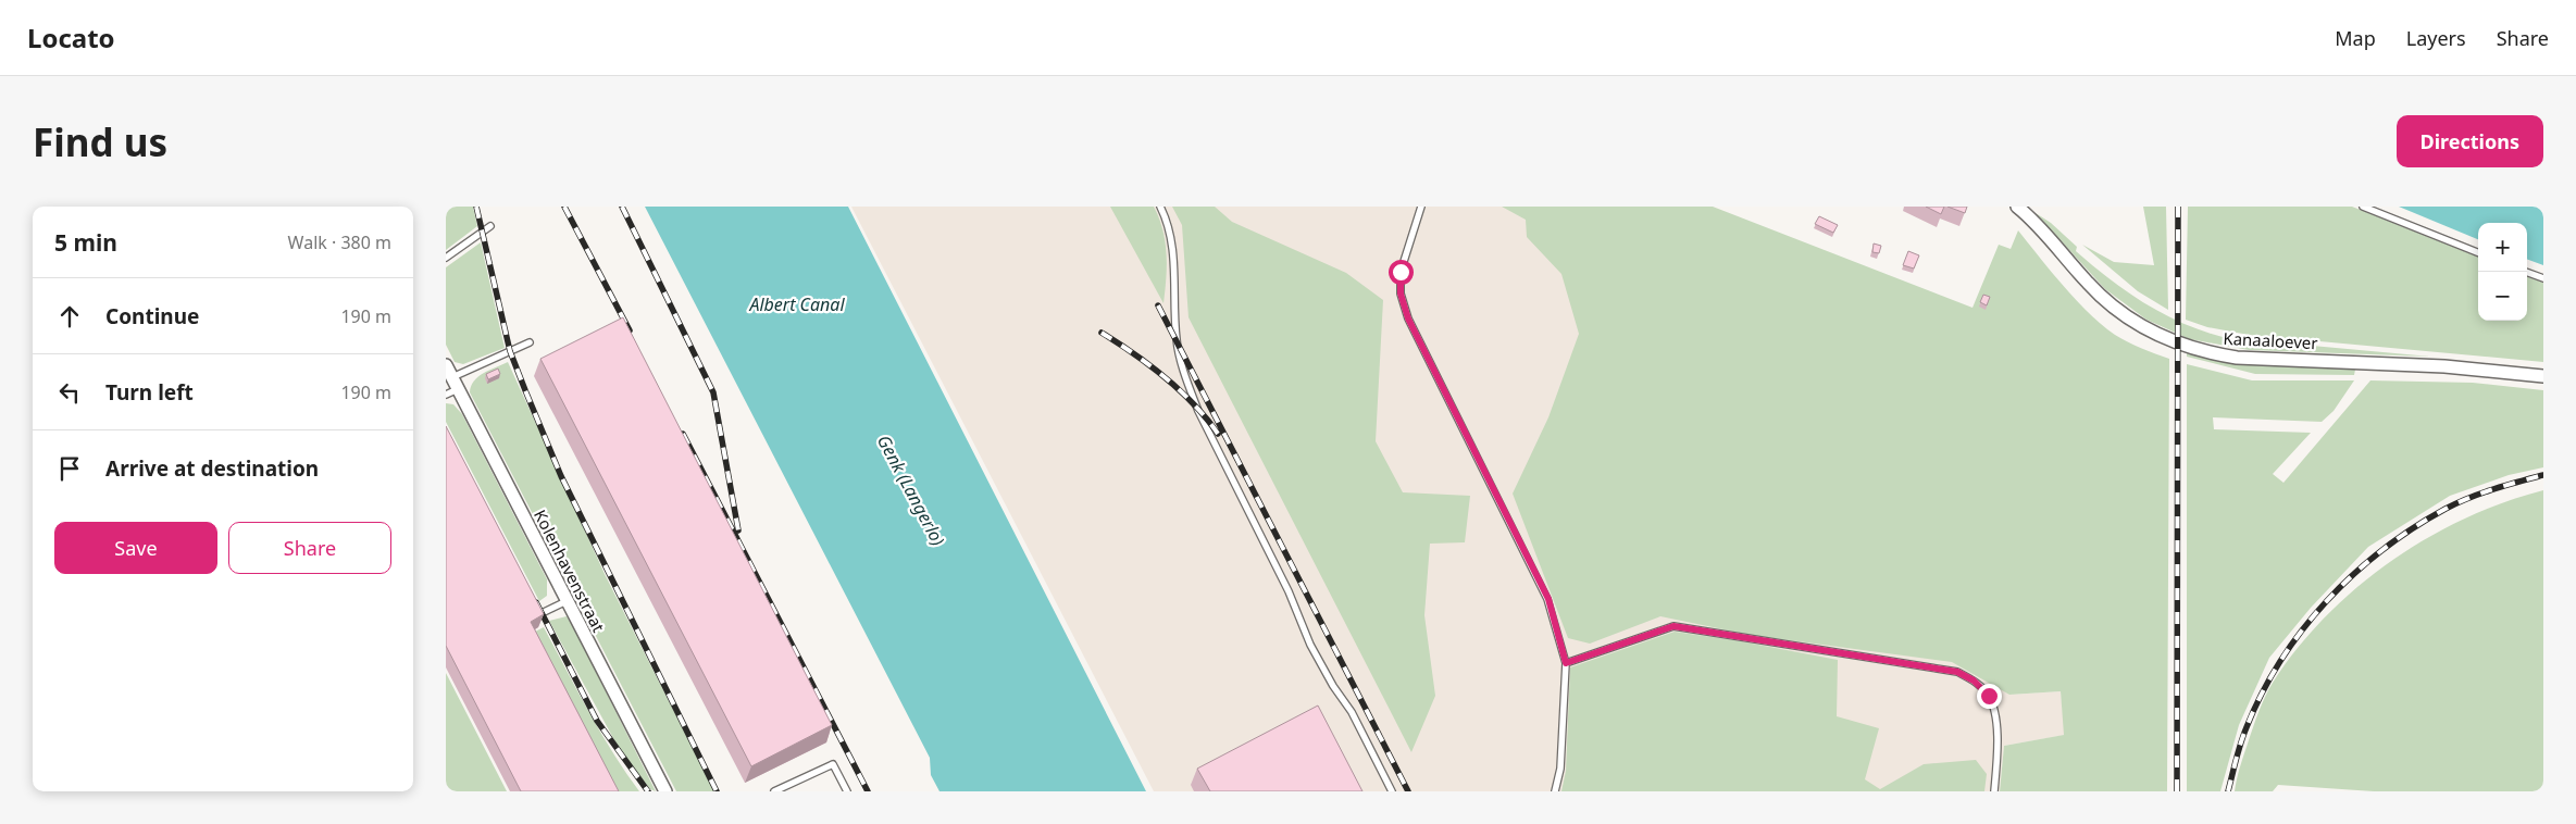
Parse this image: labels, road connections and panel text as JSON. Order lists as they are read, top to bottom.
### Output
{
  "streets": {
    "street": ["Kanaaloever", "Kolenhavenstraat"]
  },
  "water": ["Albert Canal", "Genk (Langerlo)"],
  "page": {
    "header": "Locato",
    "nav": ["Map", "Layers", "Share"],
    "buttons": [
      "Directions",
      ["Save", "Share"]
    ],
    "title": "Find us",
    "heading": ["5 min", "Walk · 380 m"],
    "map_buttons": ["+", "−"],
    "list": [
      ["Continue", "190 m"],
      ["Turn left", "190 m"],
      "Arrive at destination"
    ]
  }
}
